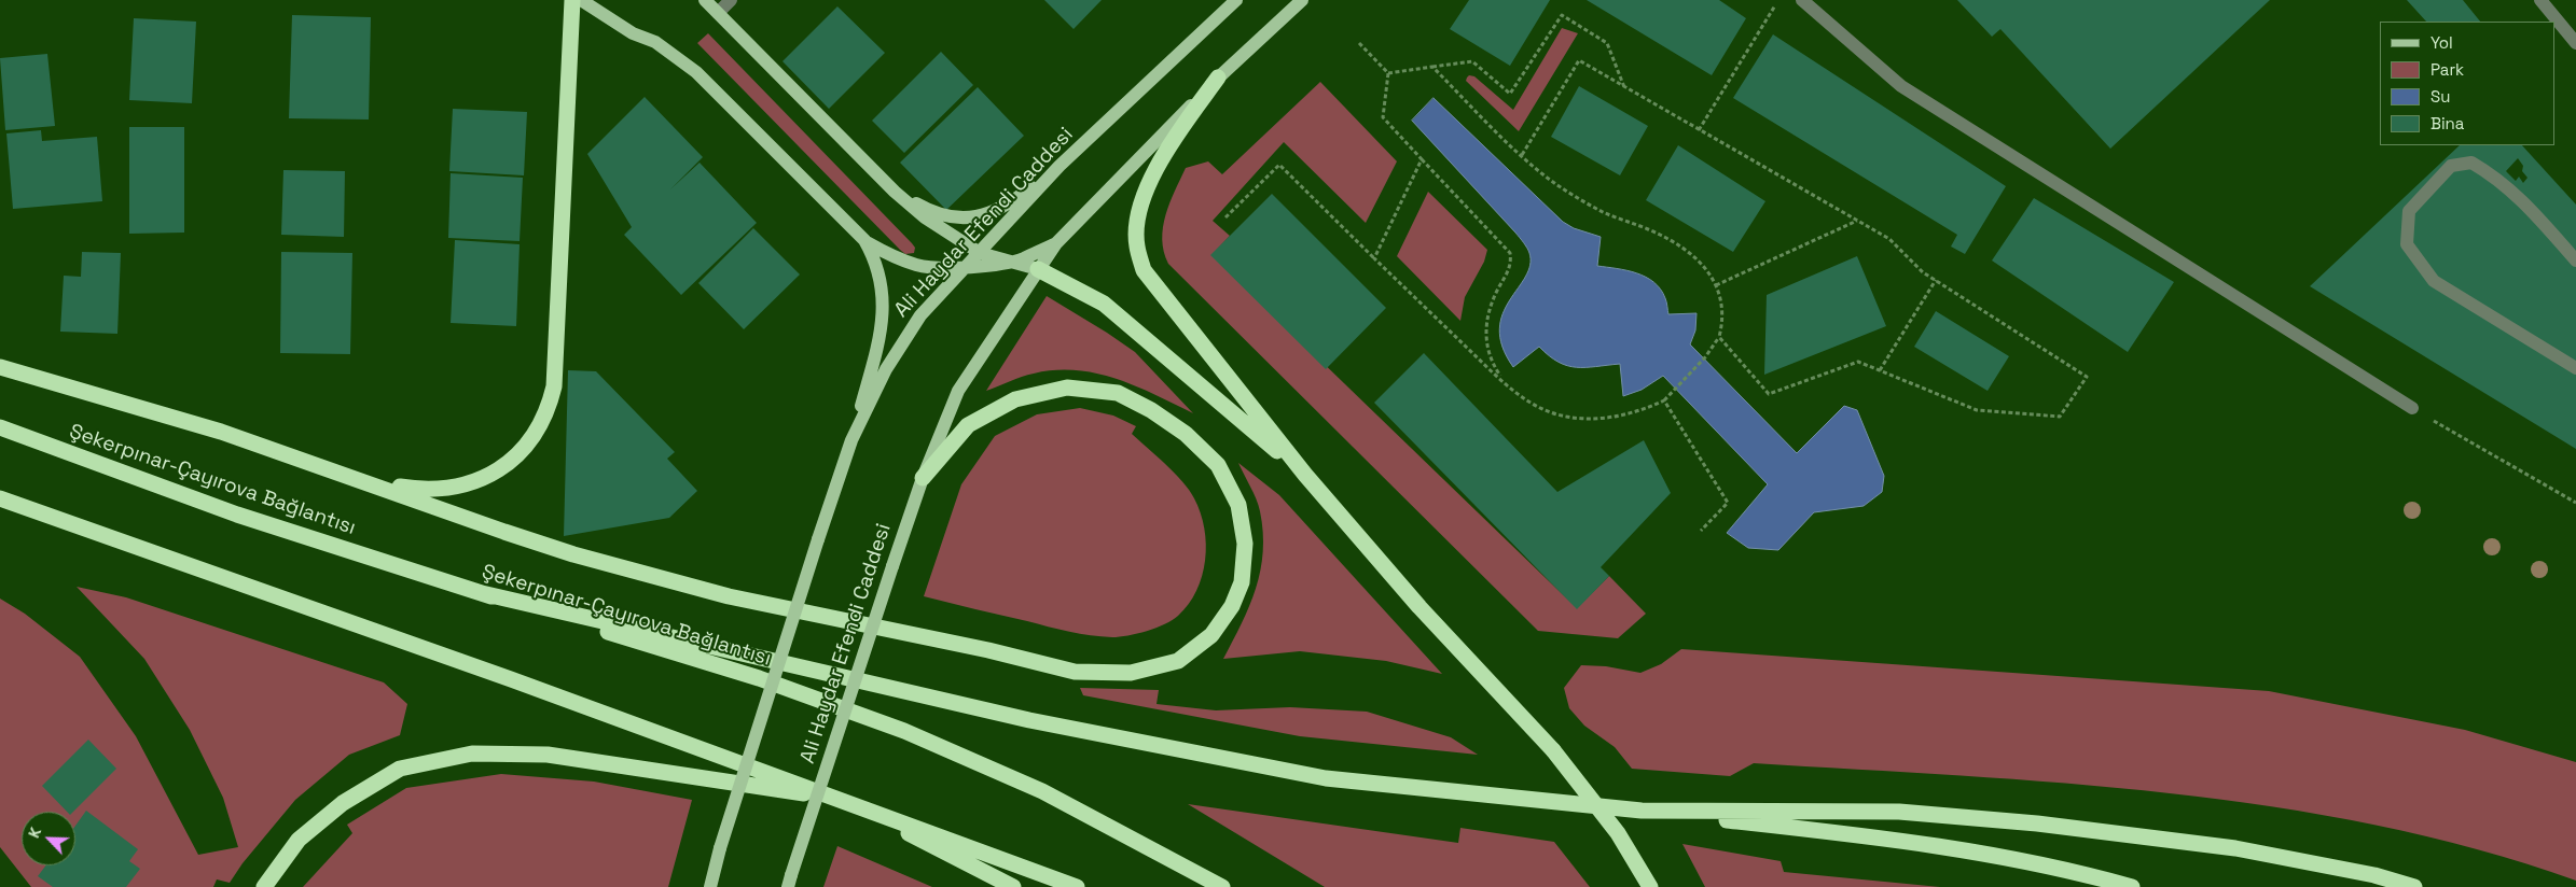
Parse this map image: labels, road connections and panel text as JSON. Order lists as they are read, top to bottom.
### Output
{
  "streets": {
    "highway": ["Şekerpınar-Çayırova Bağlantısı"],
    "main road": ["Ali Haydar Efendi Caddesi"]
  },
  "legend": [
    "Yol",
    "Park",
    "Su",
    "Bina"
  ],
  "north": "top left"
}
